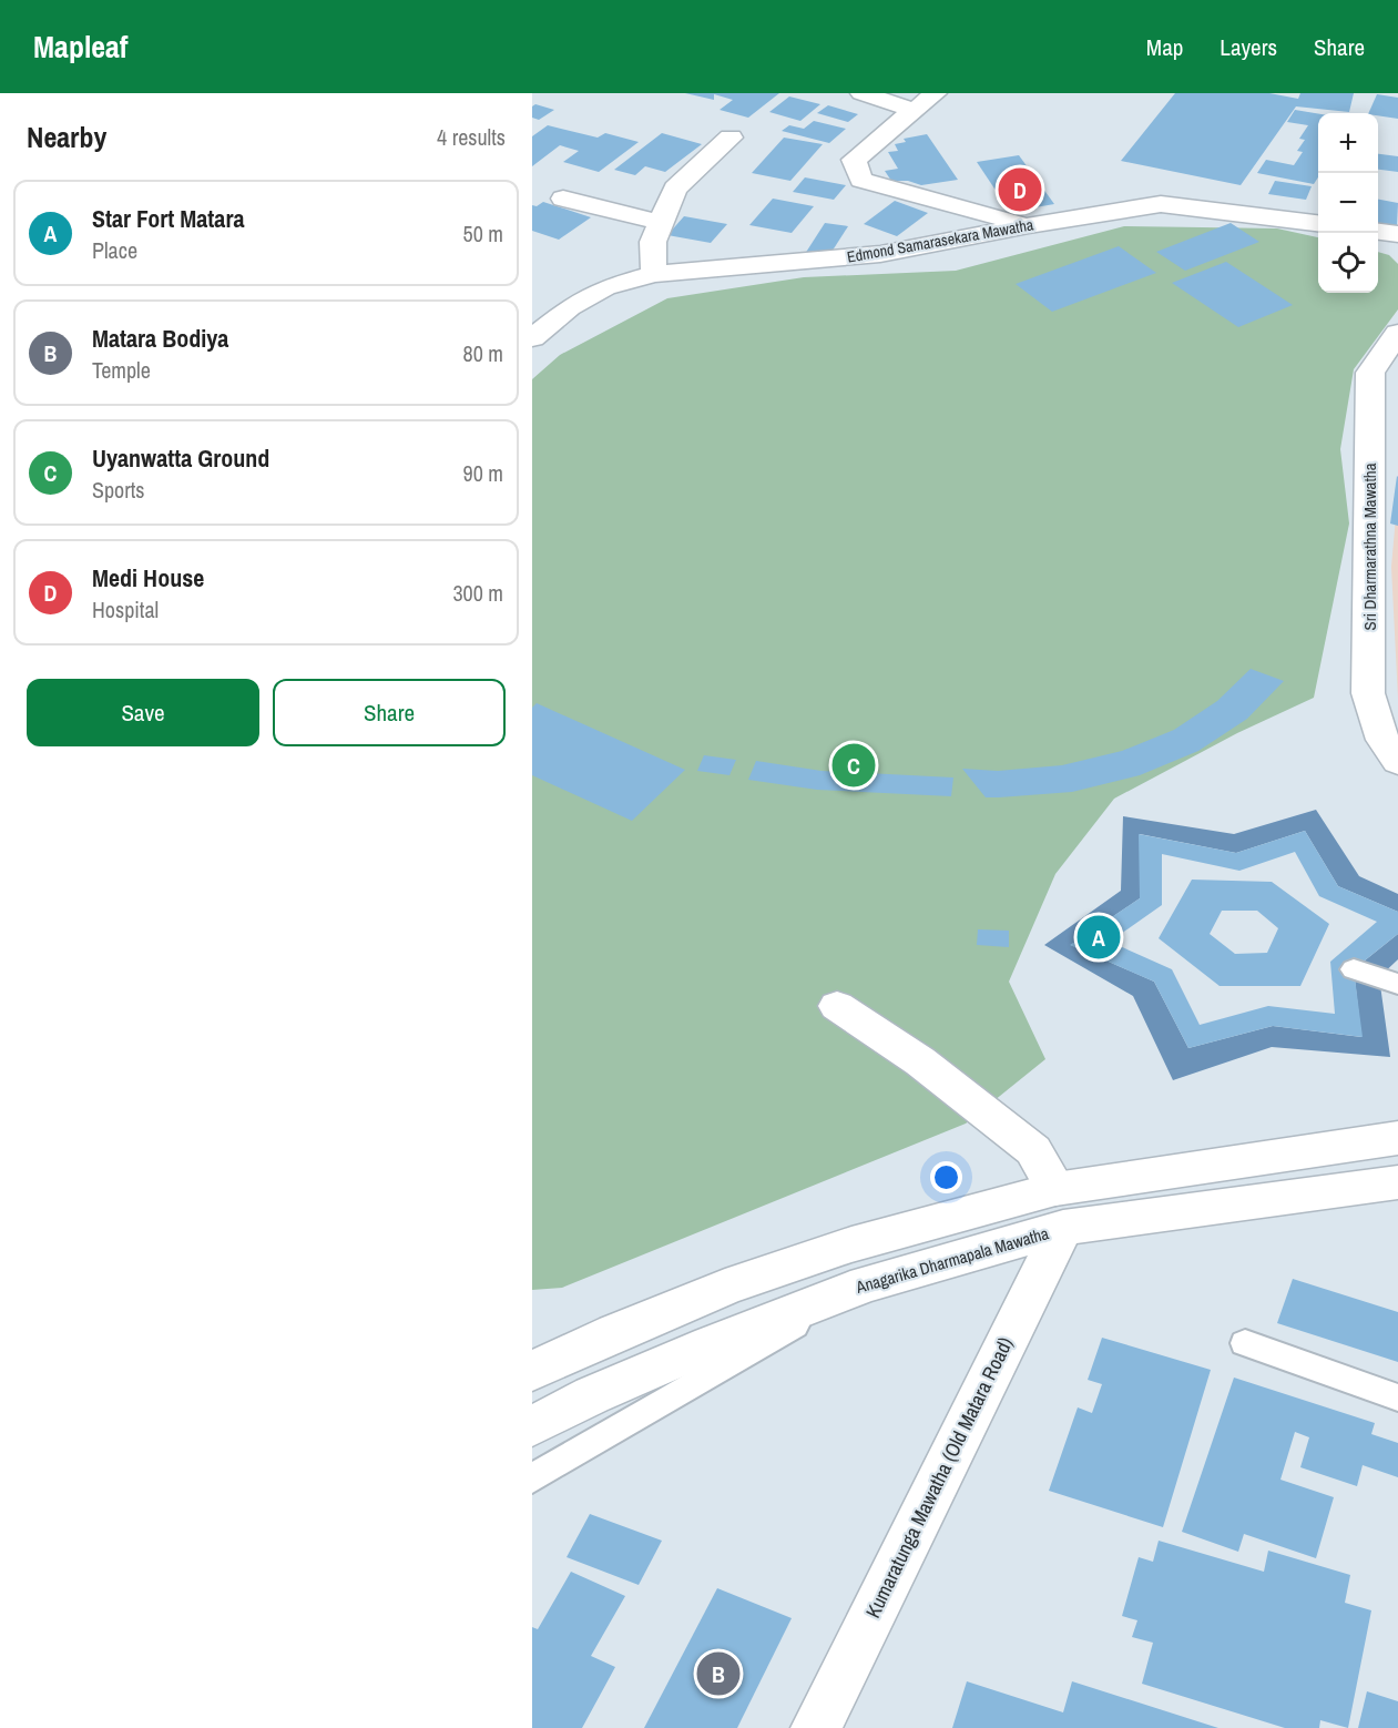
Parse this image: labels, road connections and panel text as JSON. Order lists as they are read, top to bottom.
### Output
{
  "streets": {
    "main road": [
      "Edmond Samarasekara Mawatha",
      "Sri Dharmarathna Mawatha",
      "Anagarika Dharmapala Mawatha",
      "Kumaratunga Mawatha (Old Matara Road)"
    ]
  },
  "crossings": [
    ["Anagarika Dharmapala Mawatha", "Kumaratunga Mawatha (Old Matara Road)"]
  ],
  "page": {
    "header": "Mapleaf",
    "nav": ["Map", "Layers", "Share"],
    "heading": ["Nearby", "4 results"],
    "map_buttons": ["+", "−"],
    "pins": [
      "D",
      "C",
      "A",
      "B"
    ],
    "list": [
      {
        "mark": "A",
        "name": "Star Fort Matara",
        "note": "Place",
        "value": "50 m"
      },
      {
        "mark": "B",
        "name": "Matara Bodiya",
        "note": "Temple",
        "value": "80 m"
      },
      {
        "mark": "C",
        "name": "Uyanwatta Ground",
        "note": "Sports",
        "value": "90 m"
      },
      {
        "mark": "D",
        "name": "Medi House",
        "note": "Hospital",
        "value": "300 m"
      }
    ],
    "buttons": ["Save", "Share"]
  }
}
